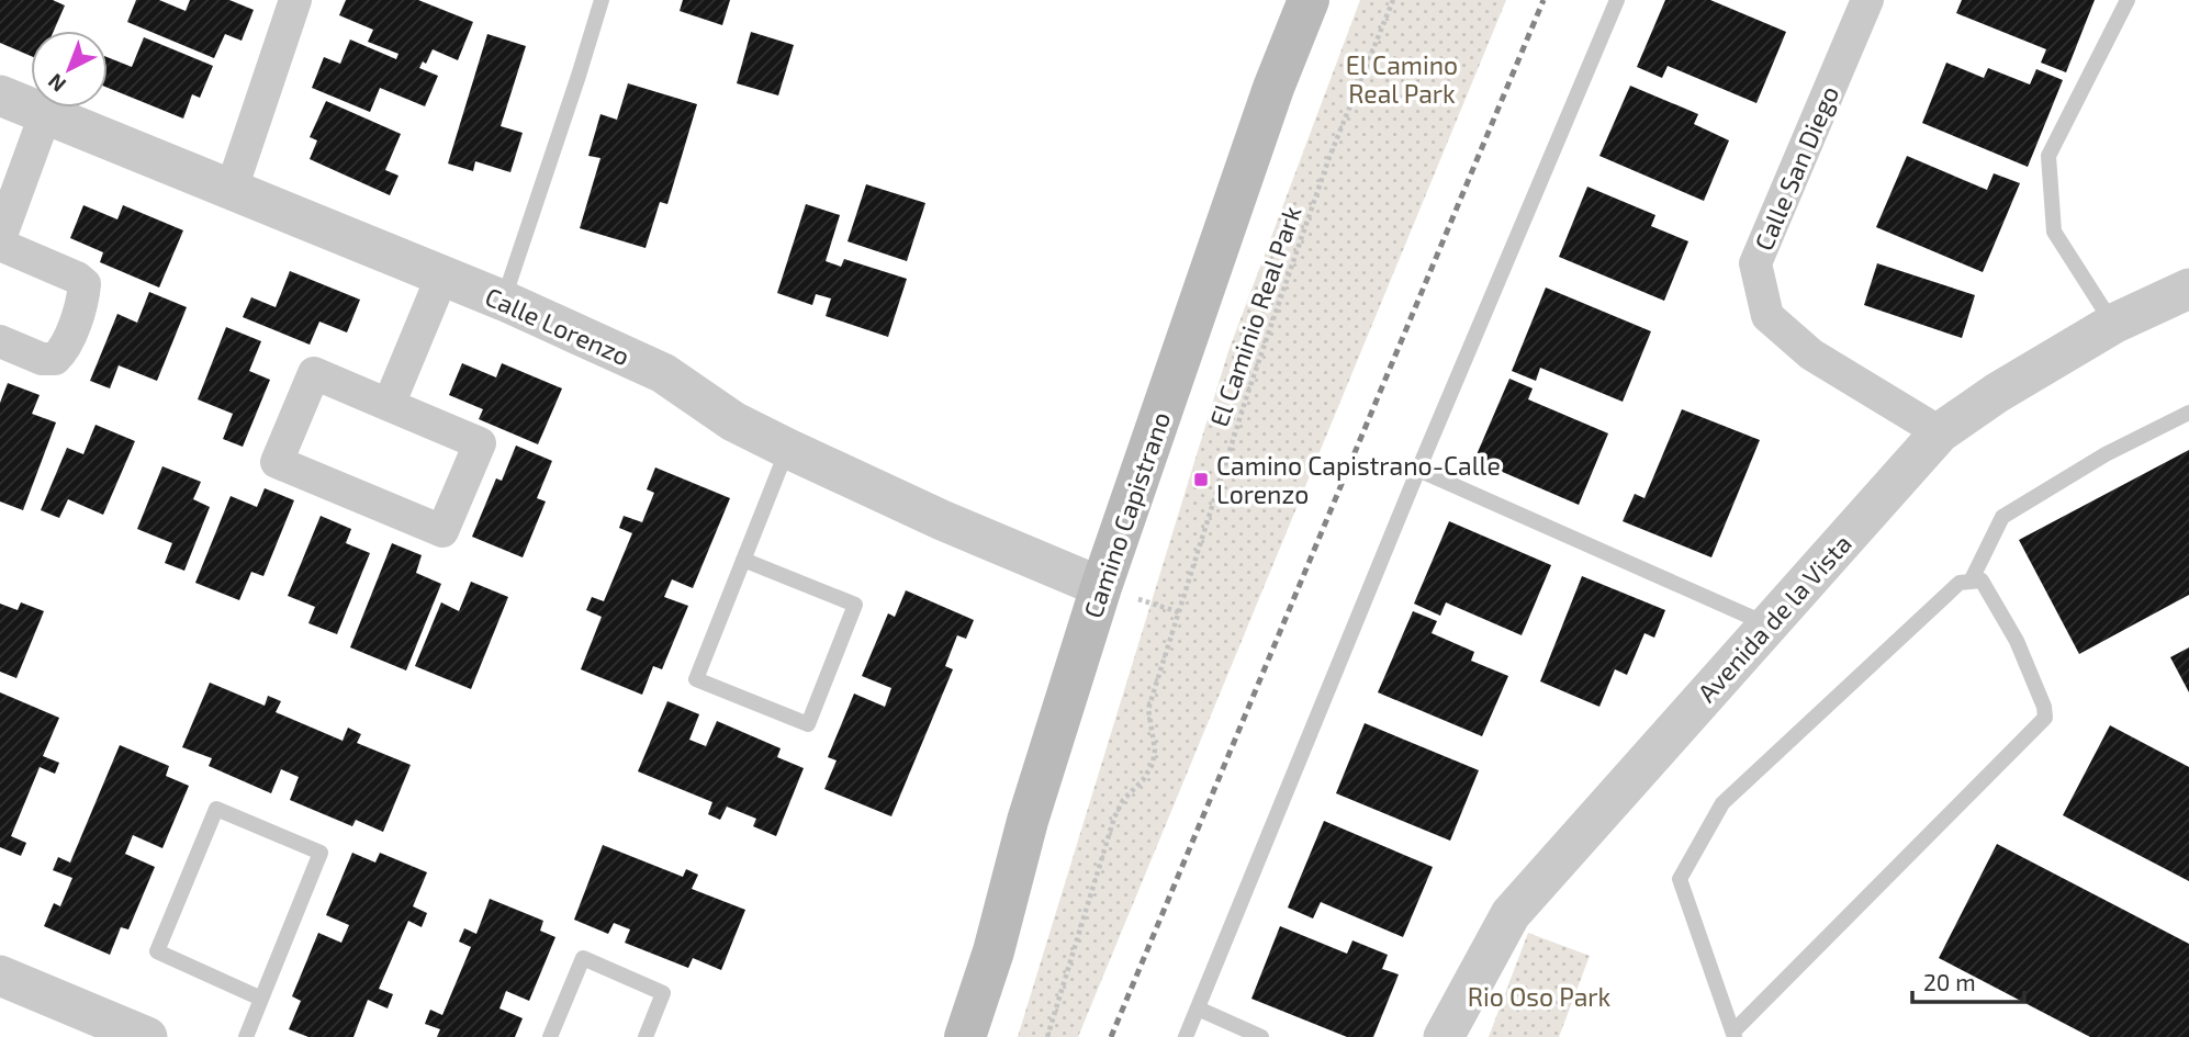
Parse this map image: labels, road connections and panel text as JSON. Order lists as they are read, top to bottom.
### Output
{
  "streets": {
    "main road": ["Camino Capistrano"],
    "street": ["Calle San Diego", "Calle Lorenzo", "Avenida de la Vista"],
    "path": ["El Caminio Real Park"]
  },
  "crossings": [
    ["Calle San Diego", "Avenida de la Vista"],
    ["Calle Lorenzo", "Camino Capistrano"]
  ],
  "parks": ["El Camino Real Park", "Rio Oso Park"],
  "places": {
    "transit": ["Camino Capistrano-Calle Lorenzo"]
  },
  "scale_bar": "20 m",
  "north": "bottom left"
}
